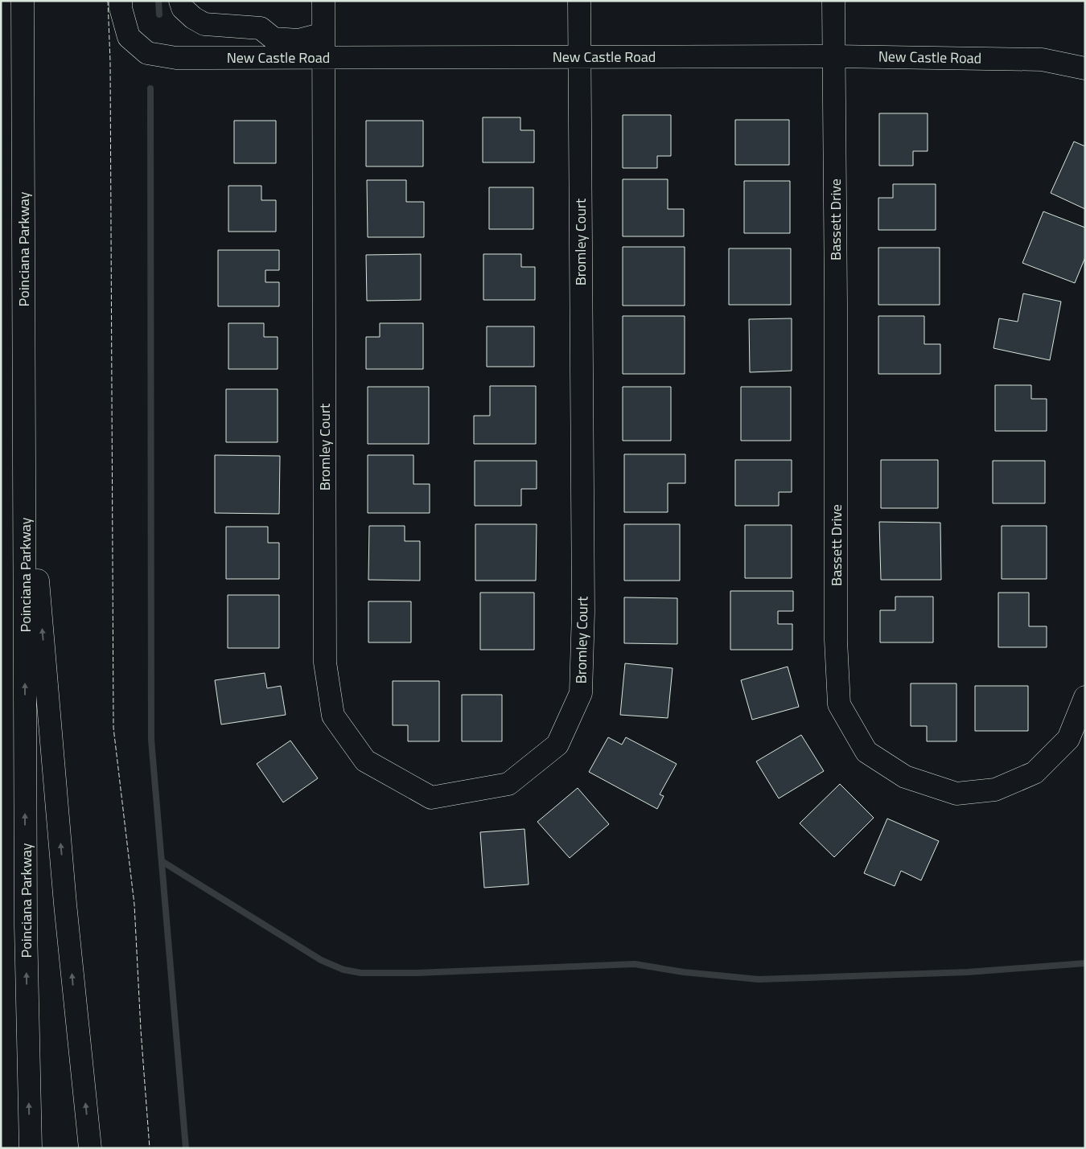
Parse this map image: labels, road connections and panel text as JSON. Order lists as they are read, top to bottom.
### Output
{
  "streets": {
    "main road": [
      "New Castle Road",
      "Bassett Drive",
      "Bromley Court",
      "Poinciana Parkway"
    ]
  },
  "crossings": [
    ["New Castle Road", "Bassett Drive"],
    ["New Castle Road", "Bromley Court"]
  ]
}
